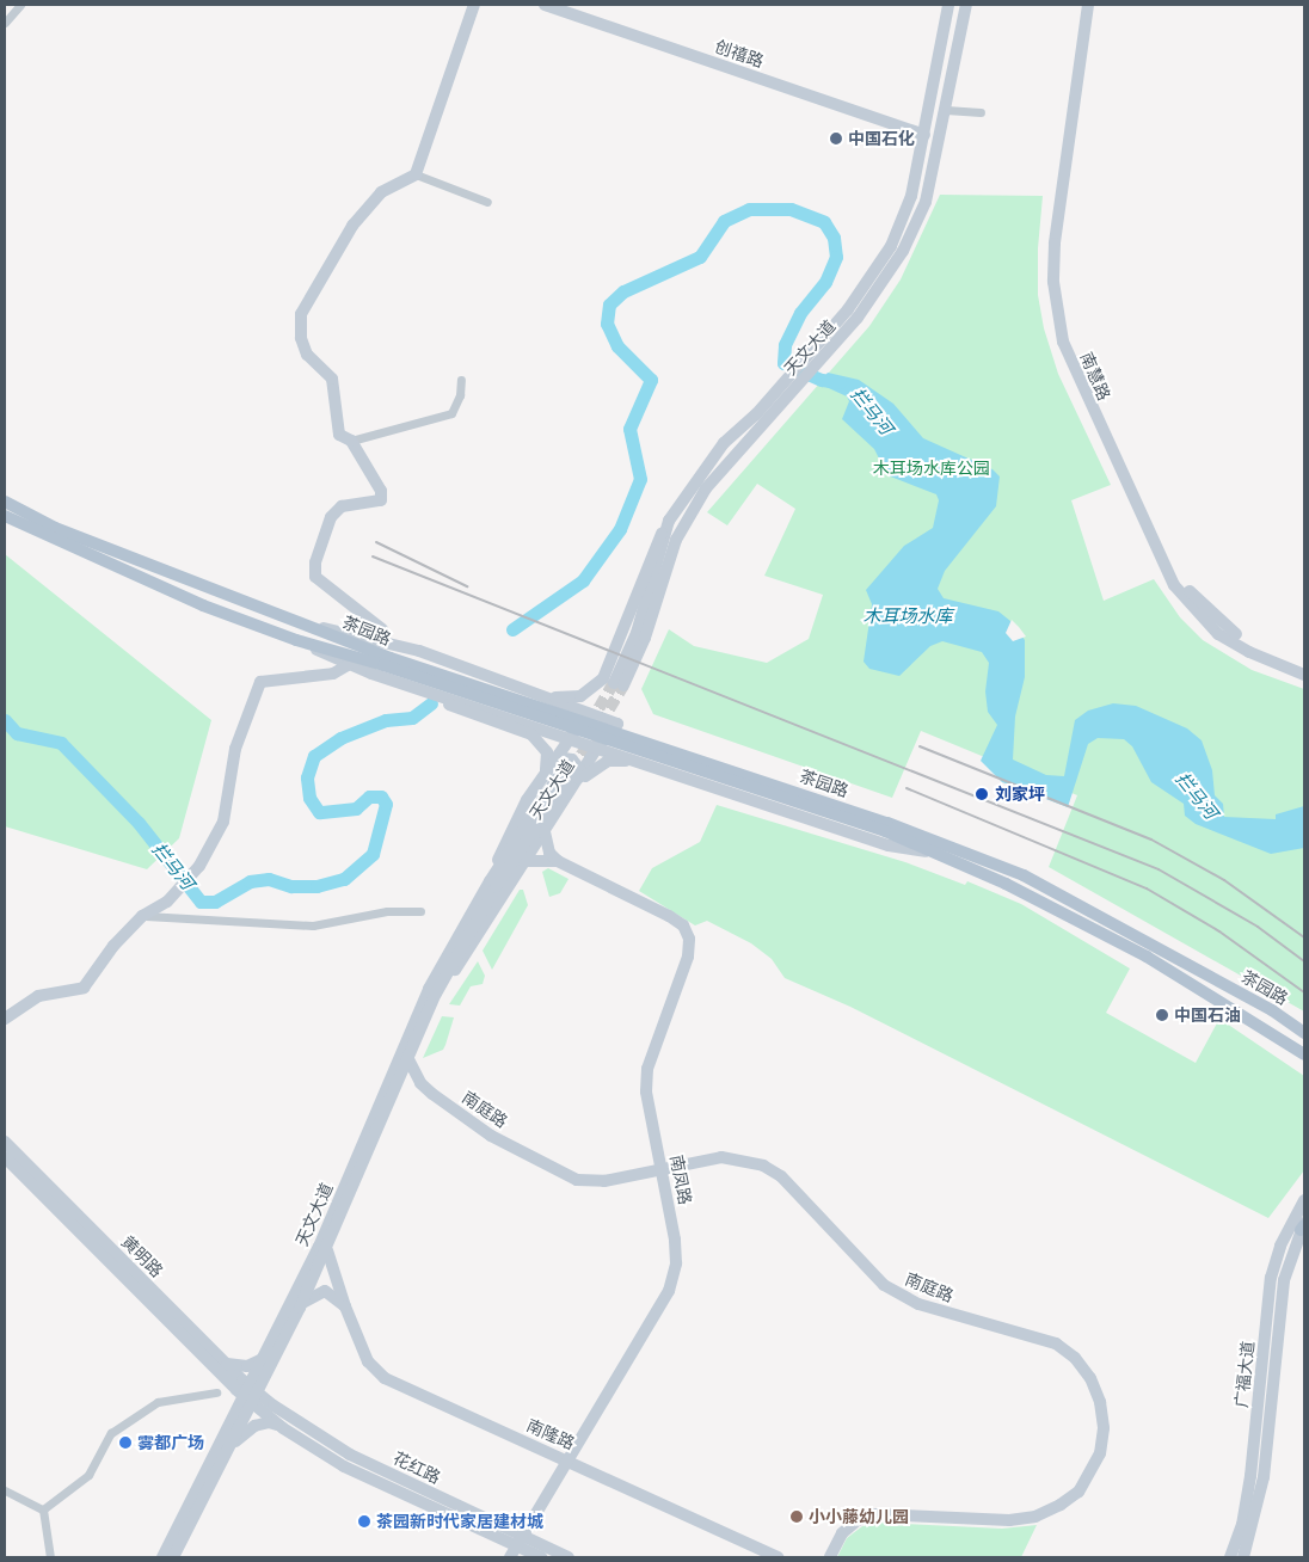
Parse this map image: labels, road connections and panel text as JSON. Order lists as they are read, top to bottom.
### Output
{
  "streets": {
    "main road": [
      "创禧路",
      "天文大道",
      "南慧路",
      "茶园路",
      "南庭路",
      "南凤路",
      "黄明路",
      "广福大道",
      "南隆路",
      "花红路"
    ]
  },
  "crossings": [
    ["创禧路", "天文大道"],
    ["天文大道", "茶园路"],
    ["天文大道", "黄明路"],
    ["天文大道", "南隆路"],
    ["天文大道", "花红路"],
    ["南庭路", "南凤路"],
    ["南凤路", "南隆路"],
    ["南凤路", "花红路"],
    ["黄明路", "花红路"]
  ],
  "water": ["拦马河", "木耳场水库"],
  "parks": ["木耳场水库公园"],
  "places": [
    "中国石化",
    "刘家坪",
    "中国石油",
    "雾都广场",
    "小小藤幼儿园",
    "茶园新时代家居建材城"
  ]
}
